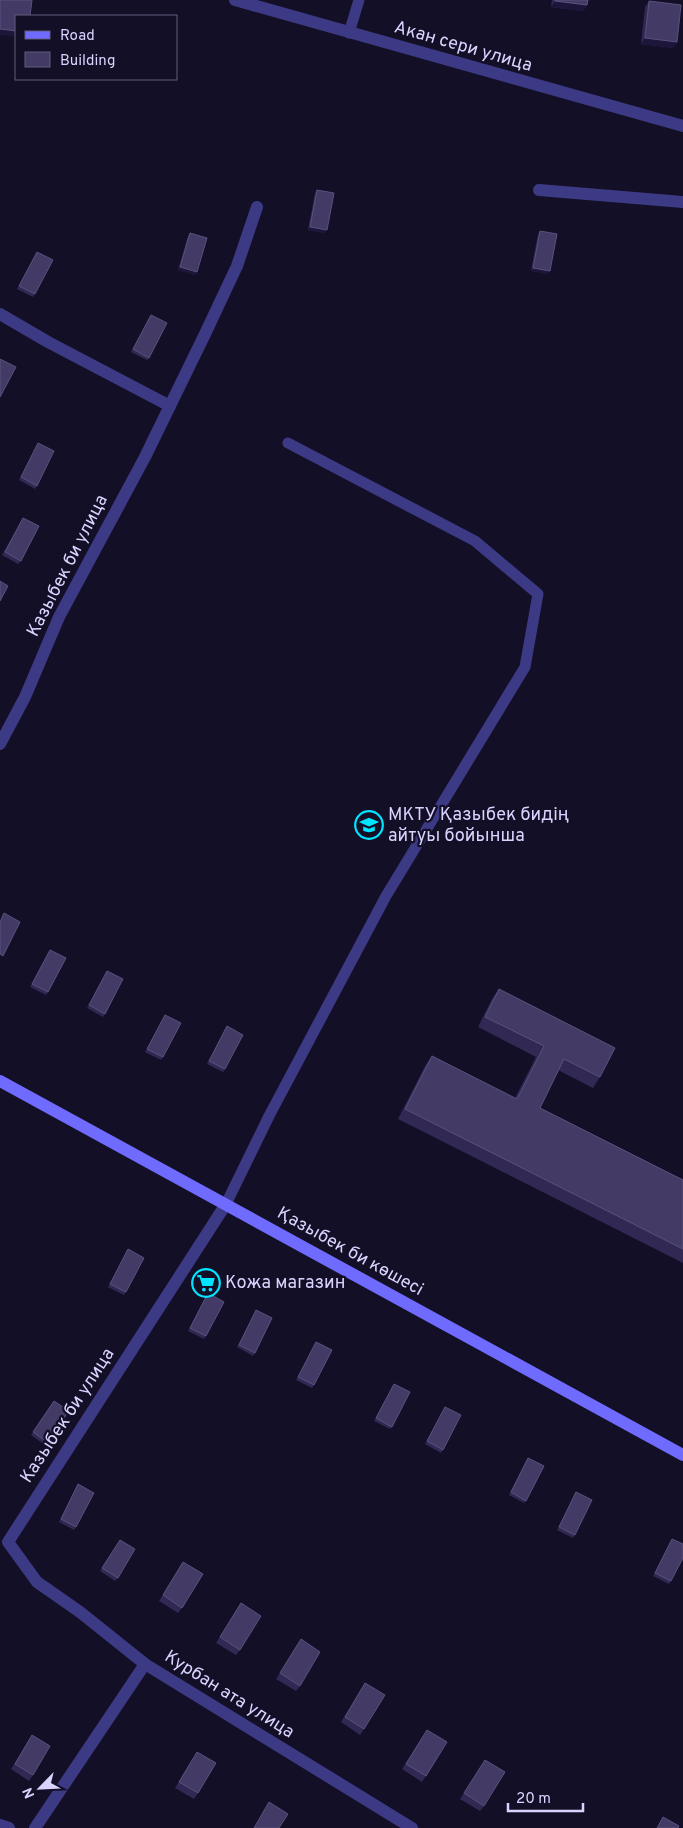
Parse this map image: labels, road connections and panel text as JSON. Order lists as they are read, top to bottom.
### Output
{
  "streets": {
    "main road": ["Қазыбек би көшесі"],
    "street": ["Акан сери улица", "Казыбек би улица", "Курбан ата улица"]
  },
  "crossings": [
    ["Казыбек би улица", "Қазыбек би көшесі"],
    ["Казыбек би улица", "Курбан ата улица"]
  ],
  "places": {
    "school or university": ["МКТУ Қазыбек бидің айтуы бойынша"],
    "supermarket": ["Кожа магазин"]
  },
  "legend": ["Road", "Building"],
  "scale_bar": "20 m",
  "north": "bottom left"
}
